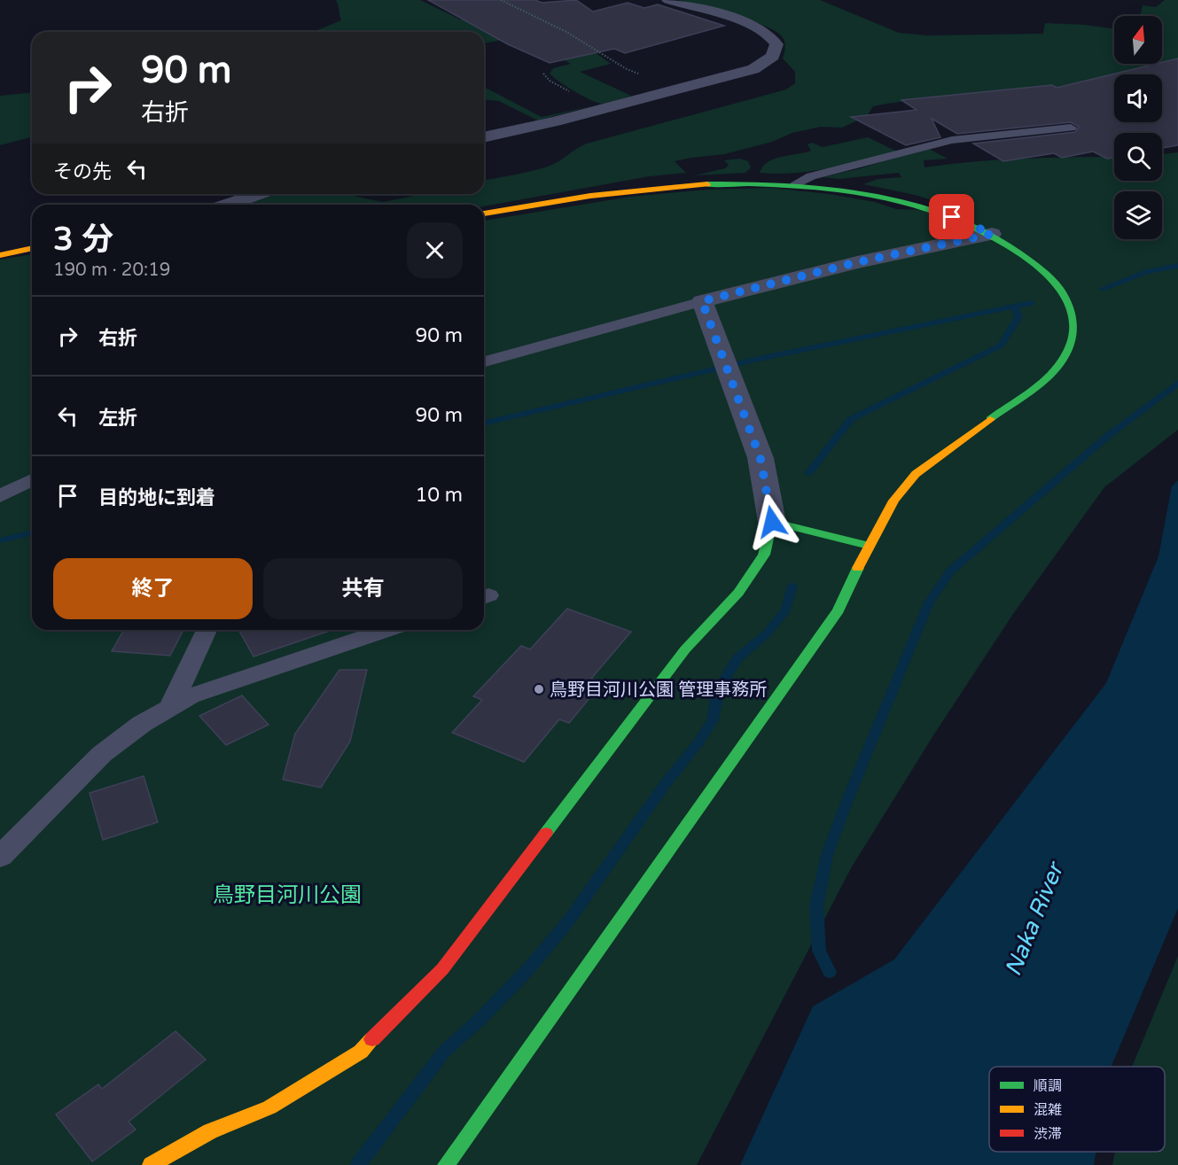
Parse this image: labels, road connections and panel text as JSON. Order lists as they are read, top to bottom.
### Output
{
  "water": ["Naka River"],
  "parks": ["鳥野目河川公園"],
  "places": ["鳥野目河川公園 管理事務所"],
  "legend": ["順調", "混雑", "渋滞"],
  "north": "top",
  "page": {
    "turn": ["90 m", "右折"],
    "then": "その先",
    "heading": ["3 分", "190 m · 20:19"],
    "list": [
      {
        "name": "右折",
        "value": "90 m"
      },
      {
        "name": "左折",
        "value": "90 m"
      },
      {
        "name": "目的地に到着",
        "value": "10 m"
      }
    ],
    "buttons": ["終了", "共有"]
  }
}
